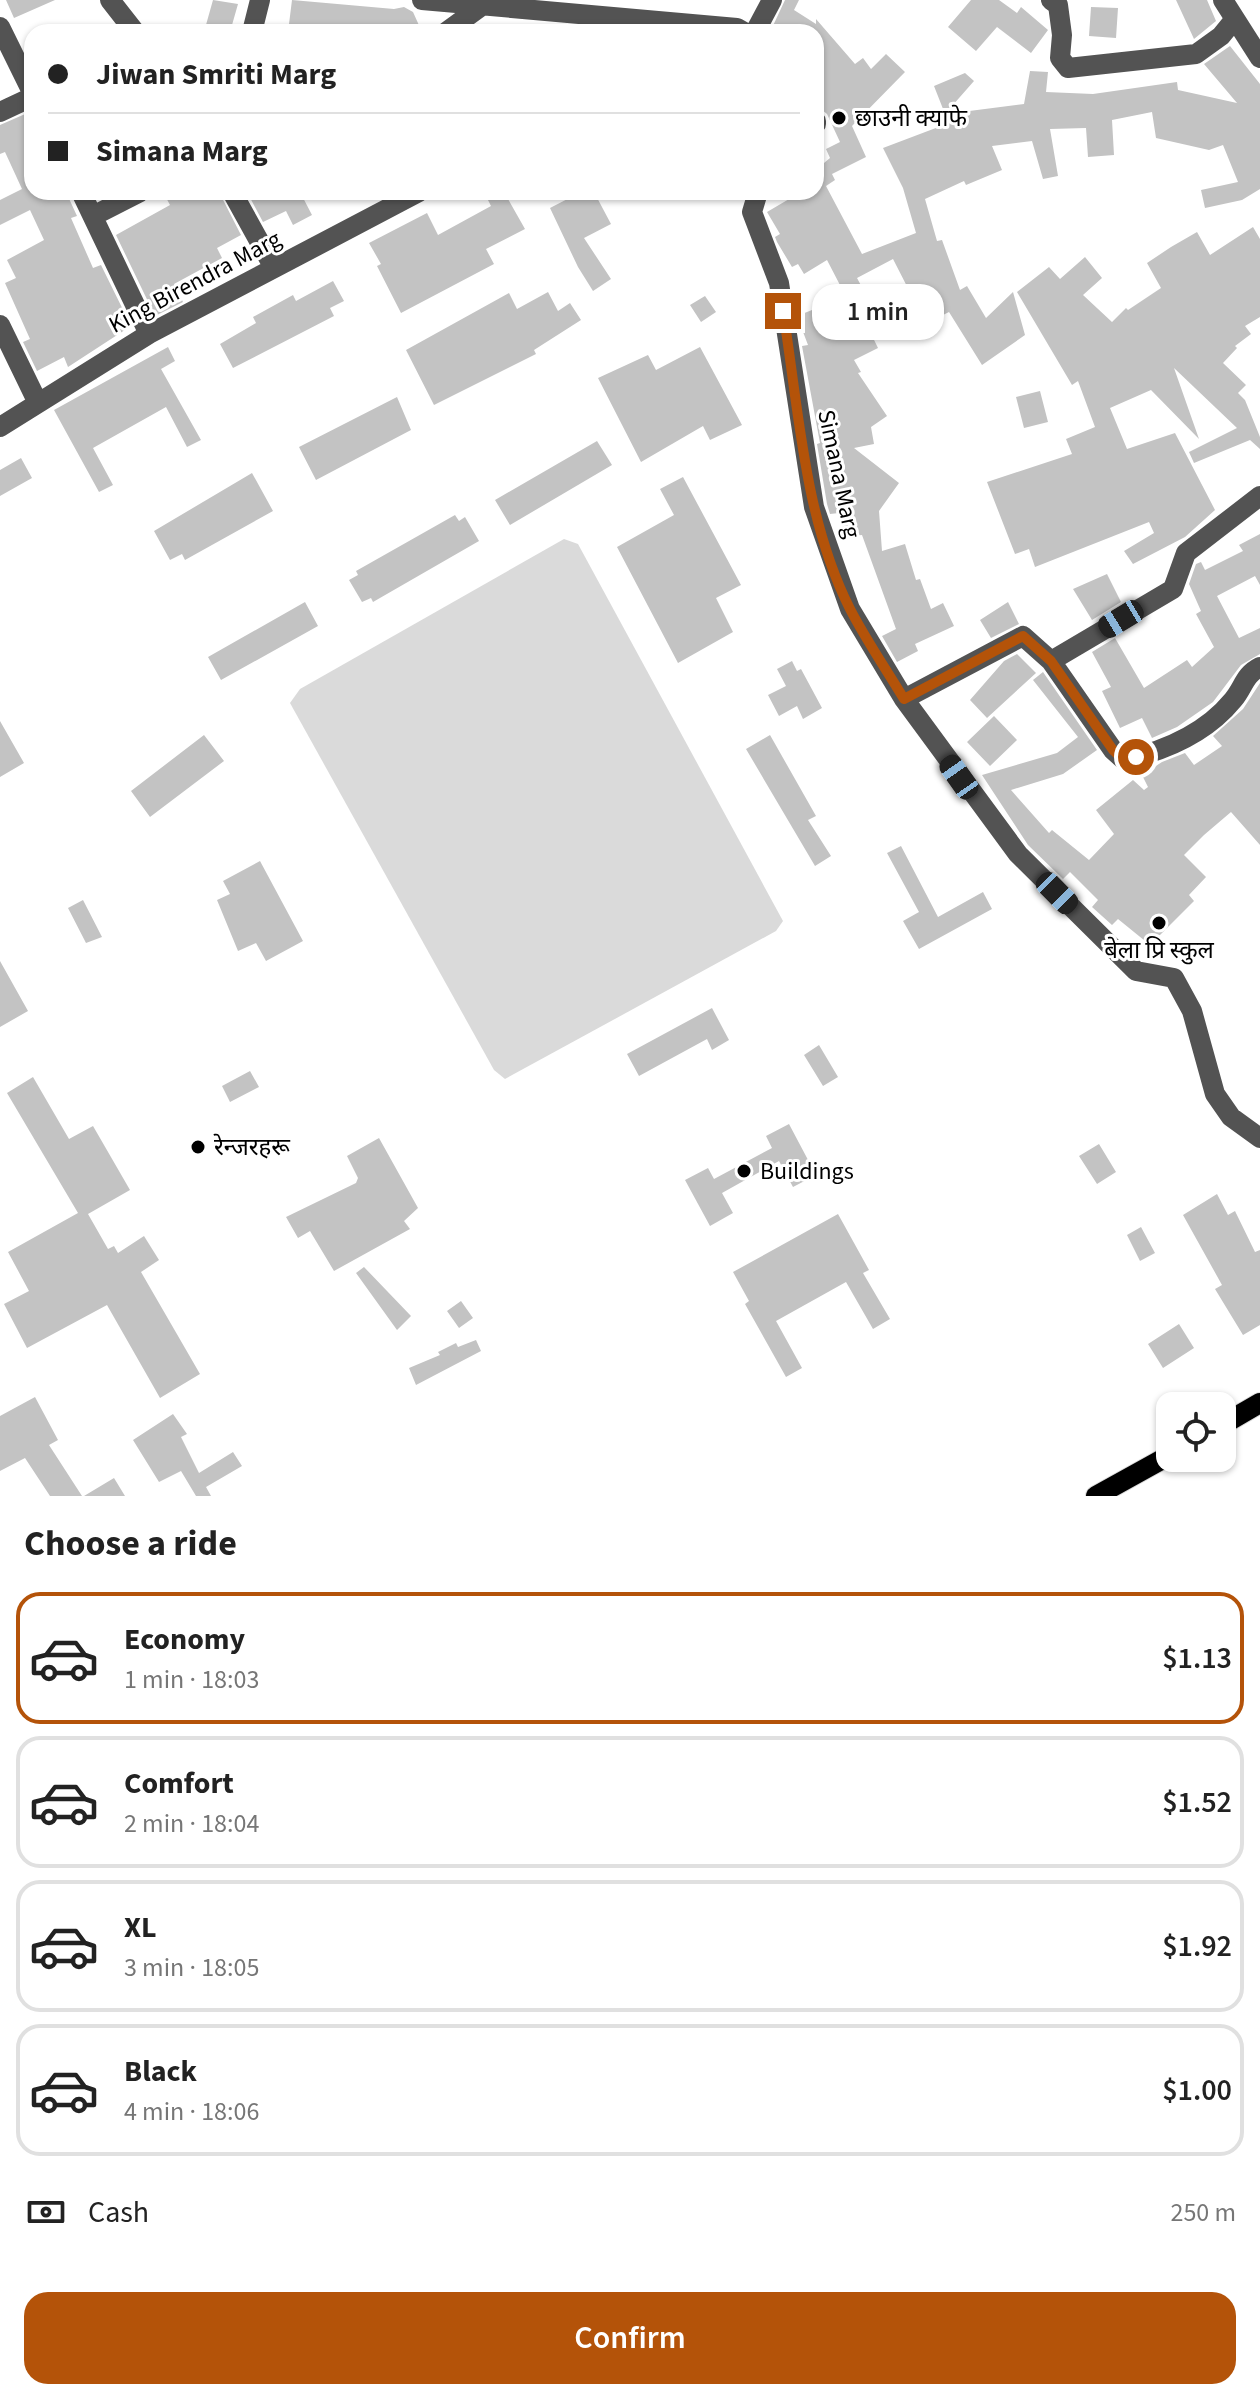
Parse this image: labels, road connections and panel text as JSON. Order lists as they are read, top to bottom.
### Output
{
  "streets": {
    "street": ["King Birendra Marg", "Simana Marg"]
  },
  "places": [
    "छाउनी क्याफे",
    "बेला प्रि स्कुल",
    "रेन्जरहरू",
    "Buildings"
  ],
  "page": {
    "banner": ["Jiwan Smriti Marg", "Simana Marg"],
    "bubble": "1 min",
    "heading": "Choose a ride",
    "list": [
      {
        "name": "Economy",
        "note": "1 min · 18:03",
        "value": "$1.13"
      },
      {
        "name": "Comfort",
        "note": "2 min · 18:04",
        "value": "$1.52"
      },
      {
        "name": "XL",
        "note": "3 min · 18:05",
        "value": "$1.92"
      },
      {
        "name": "Black",
        "note": "4 min · 18:06",
        "value": "$1.00"
      }
    ],
    "pay": ["Cash", "250 m"],
    "buttons": "Confirm"
  }
}
